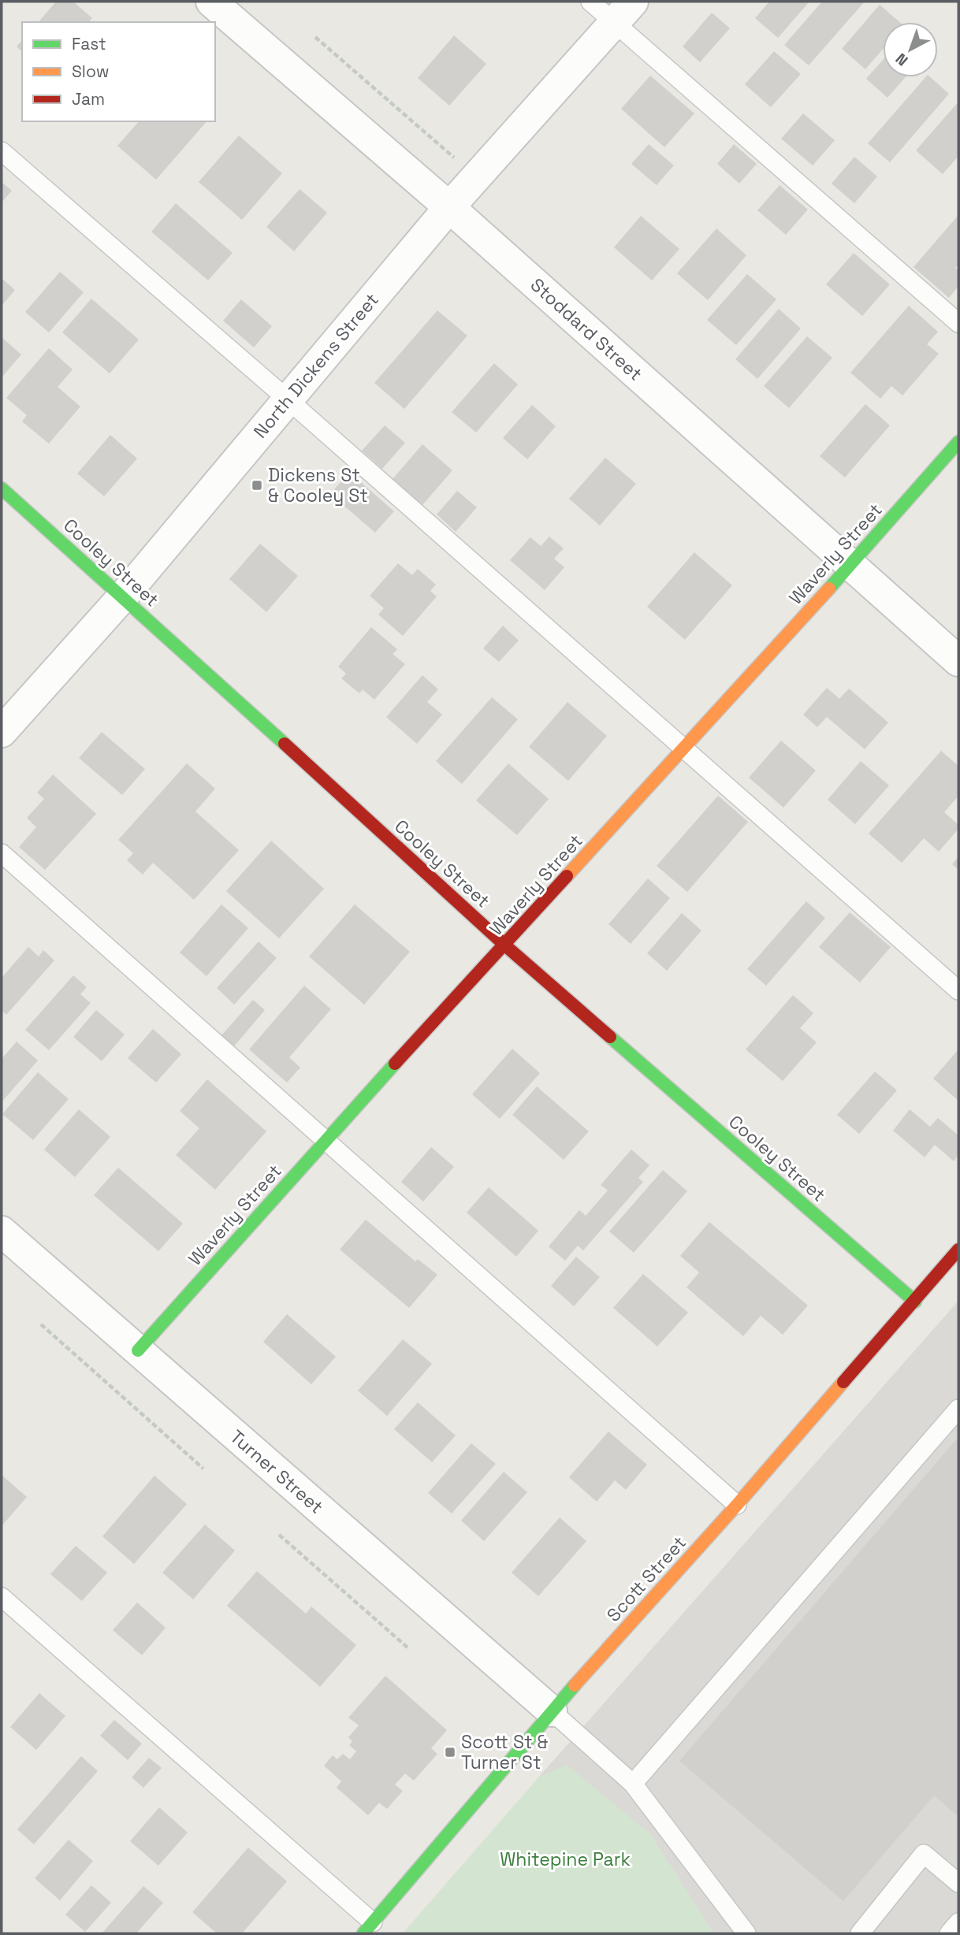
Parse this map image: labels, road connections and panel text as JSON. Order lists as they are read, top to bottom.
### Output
{
  "streets": {
    "street": [
      "Stoddard Street",
      "North Dickens Street",
      "Waverly Street",
      "Cooley Street",
      "Turner Street",
      "Scott Street"
    ]
  },
  "crossings": [
    ["Stoddard Street", "North Dickens Street"],
    ["Stoddard Street", "Waverly Street"],
    ["North Dickens Street", "Cooley Street"],
    ["Waverly Street", "Cooley Street"],
    ["Waverly Street", "Turner Street"],
    ["Cooley Street", "Scott Street"],
    ["Turner Street", "Scott Street"]
  ],
  "parks": ["Whitepine Park"],
  "places": {
    "transit": ["Dickens St & Cooley St", "Scott St & Turner St"]
  },
  "legend": ["Fast", "Slow", "Jam"],
  "north": "bottom left"
}
